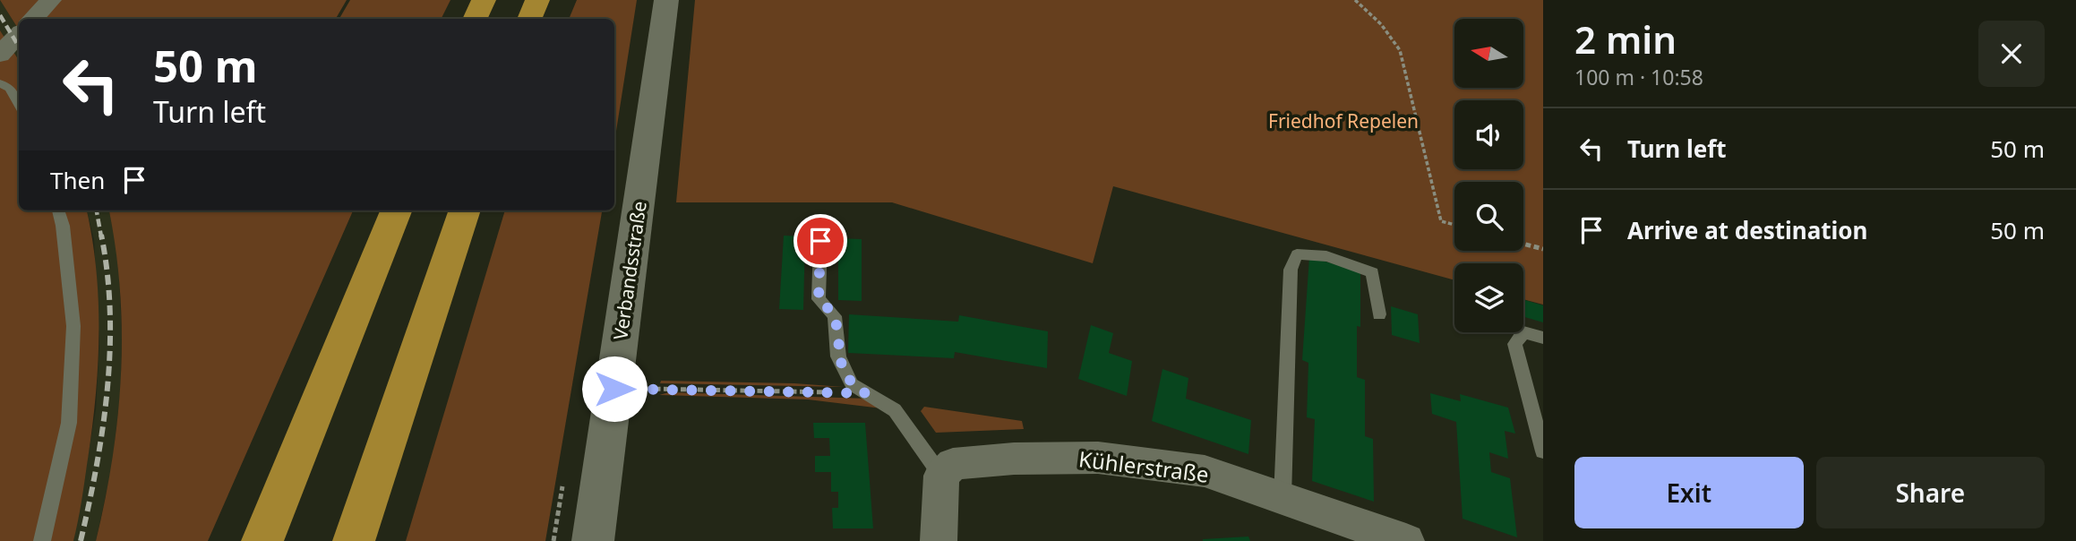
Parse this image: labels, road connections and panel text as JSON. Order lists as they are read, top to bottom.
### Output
{
  "streets": {
    "main road": ["Verbandsstraße"],
    "street": ["Kühlerstraße"]
  },
  "parks": ["Friedhof Repelen"],
  "north": "left",
  "page": {
    "heading": ["2 min", "100 m · 10:58"],
    "turn": ["50 m", "Turn left"],
    "list": [
      {
        "name": "Turn left",
        "value": "50 m"
      },
      {
        "name": "Arrive at destination",
        "value": "50 m"
      }
    ],
    "then": "Then",
    "buttons": ["Exit", "Share"]
  }
}
